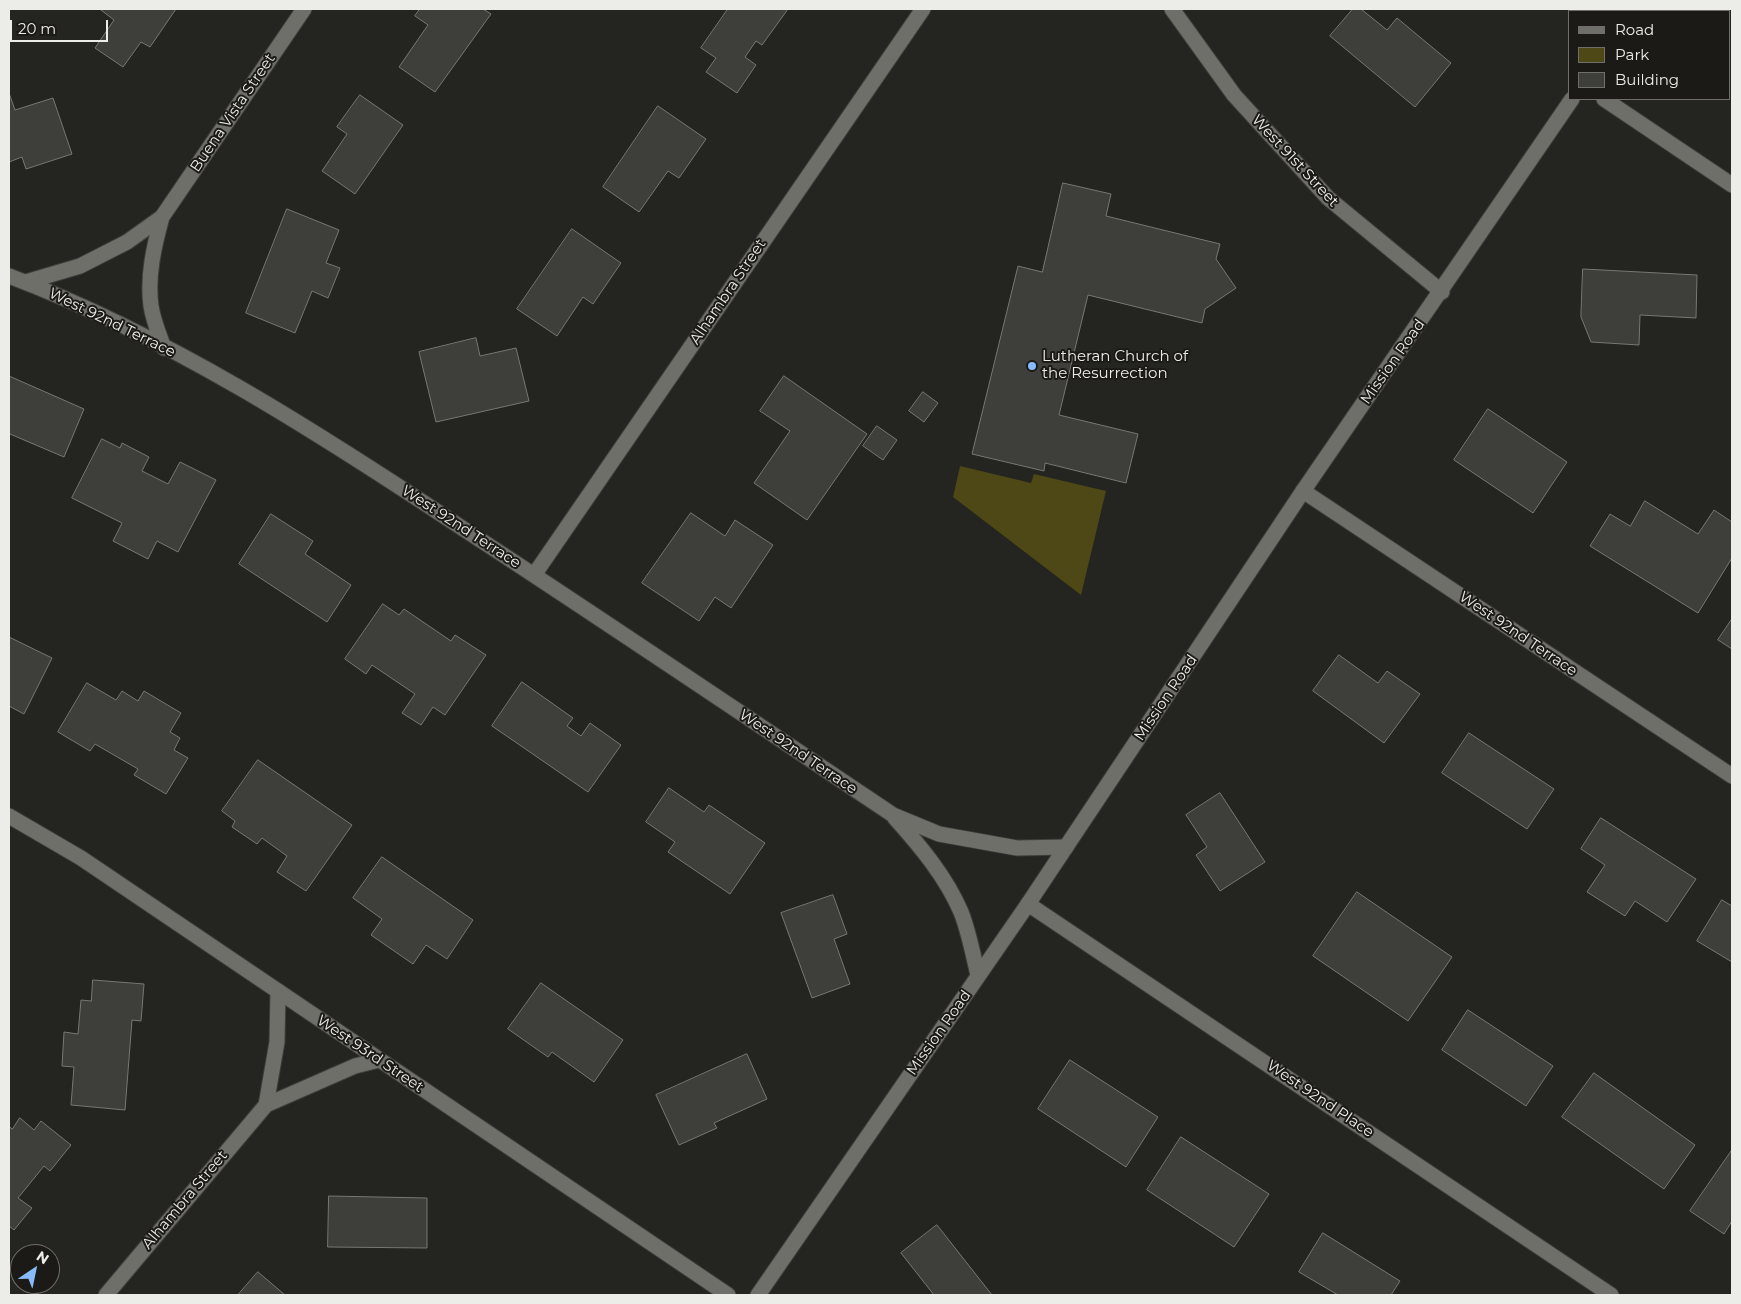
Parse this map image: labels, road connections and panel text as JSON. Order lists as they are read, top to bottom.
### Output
{
  "streets": {
    "street": [
      "Buena Vista Street",
      "West 91st Street",
      "Alhambra Street",
      "West 92nd Terrace",
      "Mission Road",
      "West 93rd Street",
      "West 92nd Place"
    ]
  },
  "crossings": [
    ["Buena Vista Street", "West 92nd Terrace"],
    ["West 91st Street", "Mission Road"],
    ["Alhambra Street", "West 92nd Terrace"],
    ["Alhambra Street", "West 93rd Street"],
    ["West 92nd Terrace", "Mission Road"],
    ["Mission Road", "West 92nd Place"]
  ],
  "places": ["Lutheran Church of the Resurrection"],
  "legend": ["Road", "Park", "Building"],
  "scale_bar": "20 m",
  "north": "top right"
}
